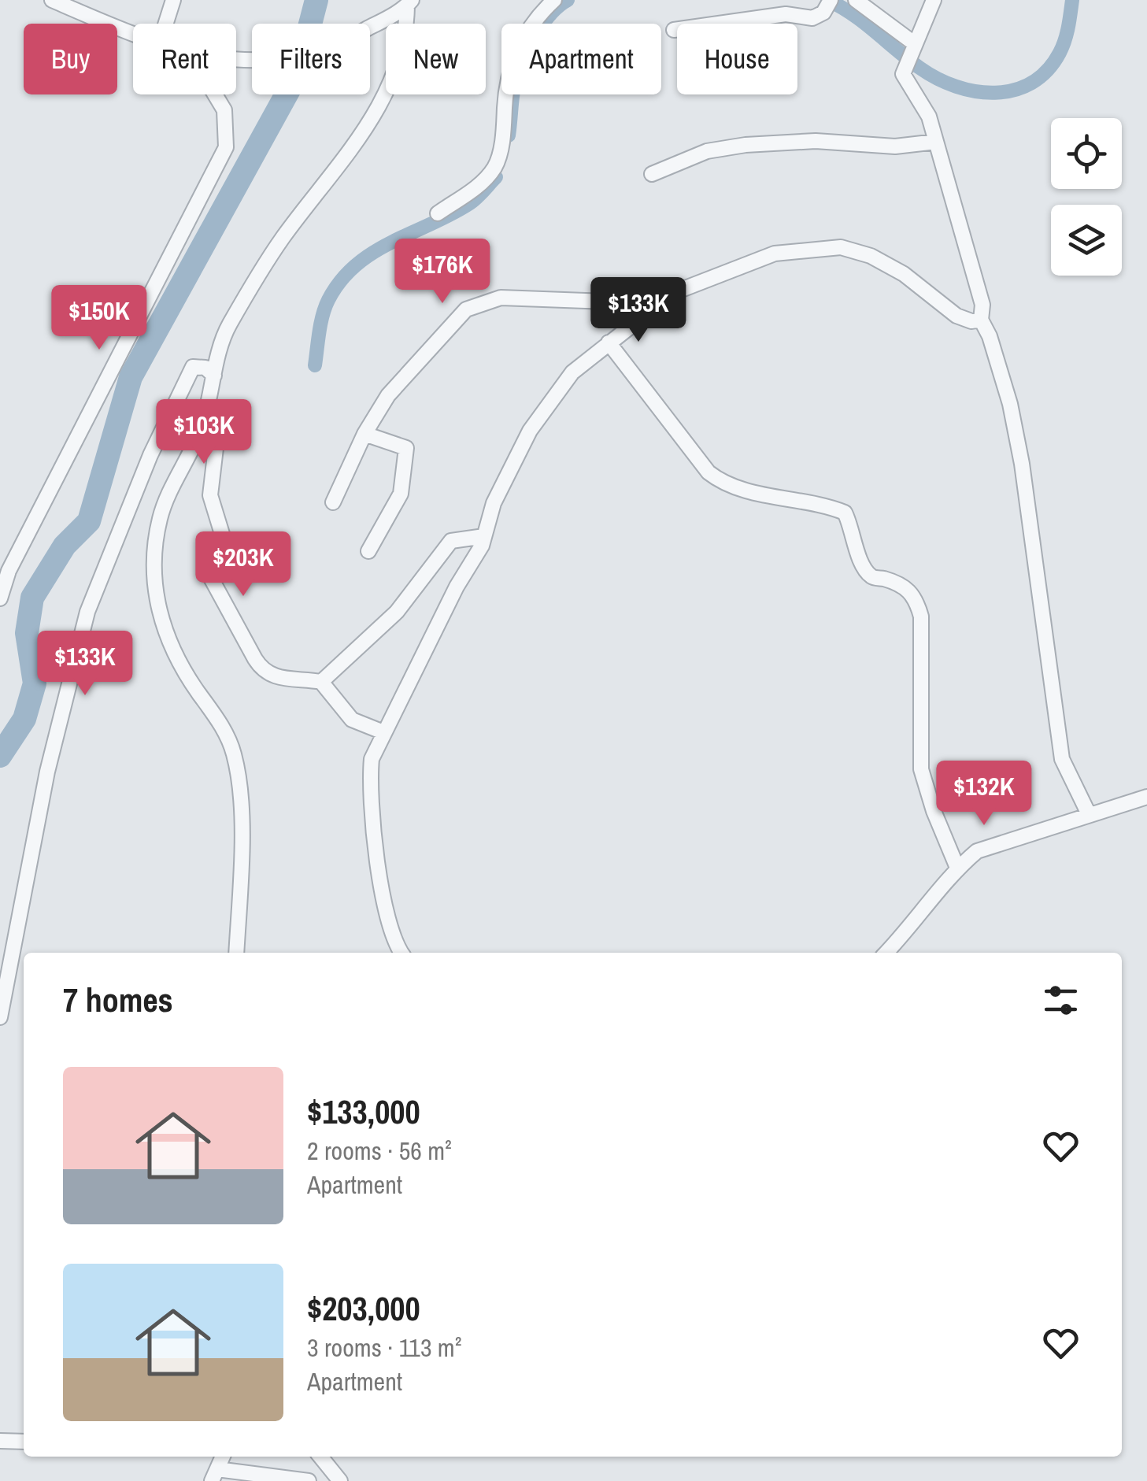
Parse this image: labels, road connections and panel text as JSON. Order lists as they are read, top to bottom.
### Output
{
  "page": {
    "chip": [
      "Buy",
      "Rent",
      "Filters",
      "New",
      "Apartment",
      "House"
    ],
    "price": [
      "$176K",
      "$133K",
      "$150K",
      "$103K",
      "$203K",
      "$133K",
      "$132K"
    ],
    "heading": "7 homes",
    "list": [
      {
        "name": "$133,000",
        "note": "2 rooms · 56 m² · Apartment"
      },
      {
        "name": "$203,000",
        "note": "3 rooms · 113 m² · Apartment"
      }
    ]
  }
}
